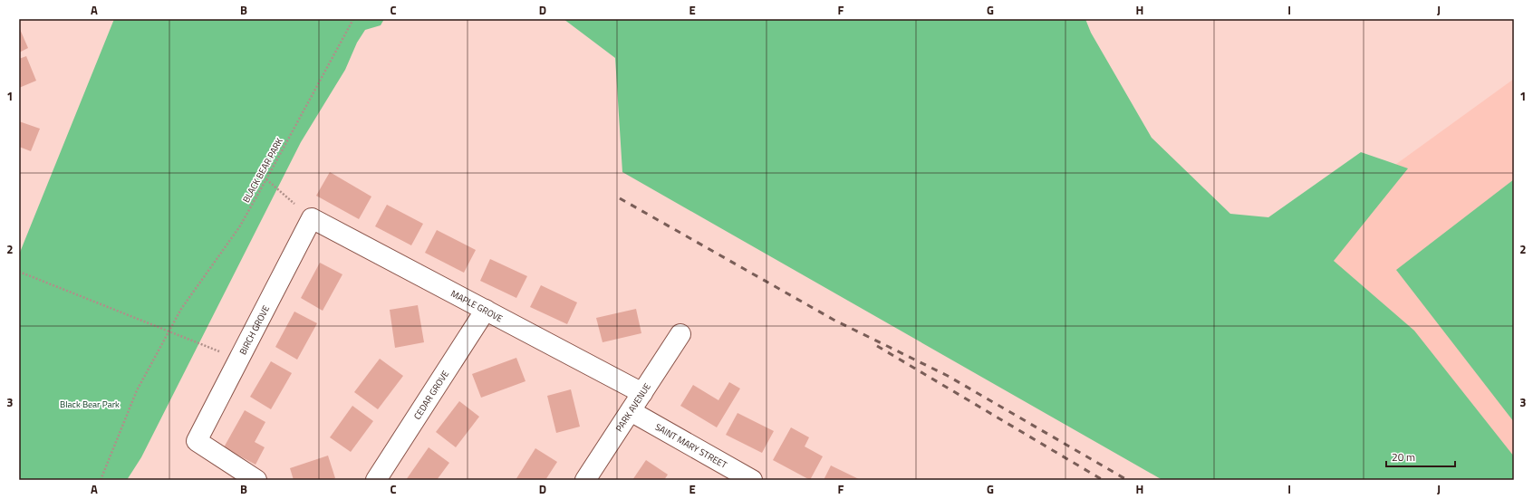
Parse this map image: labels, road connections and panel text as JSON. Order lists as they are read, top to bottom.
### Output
{
  "streets": {
    "street": [
      "MAPLE GROVE",
      "BIRCH GROVE",
      "CEDAR GROVE",
      "PARK AVENUE",
      "SAINT MARY STREET"
    ],
    "path": ["BLACK BEAR PARK"]
  },
  "crossings": [
    ["MAPLE GROVE", "BIRCH GROVE"],
    ["MAPLE GROVE", "CEDAR GROVE"],
    ["MAPLE GROVE", "PARK AVENUE"],
    ["PARK AVENUE", "SAINT MARY STREET"]
  ],
  "parks": ["Black Bear Park"],
  "scale_bar": "20 m",
  "grid": {
    "columns": [
      "A",
      "B",
      "C",
      "D",
      "E",
      "F",
      "G",
      "H",
      "I",
      "J"
    ],
    "rows": ["1", "2", "3"]
  }
}
